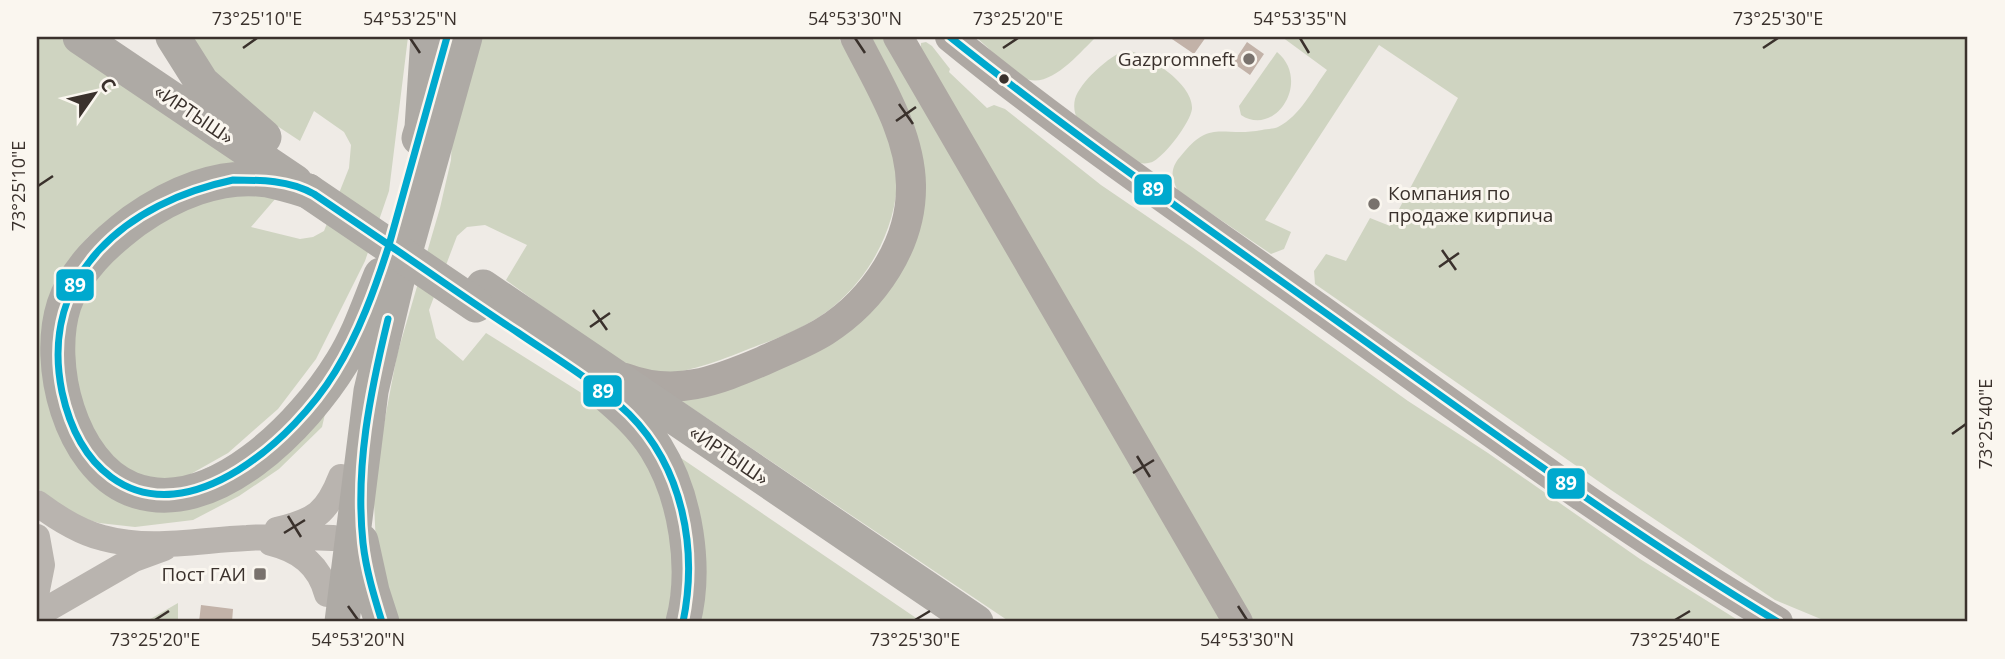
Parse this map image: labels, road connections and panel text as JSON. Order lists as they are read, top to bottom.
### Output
{
  "streets": {
    "highway": ["«ИРТЫШ»"]
  },
  "places": {
    "other": ["Gazpromneft", "Компания по продаже кирпича"],
    "transit": ["Пост ГАИ"]
  },
  "lines": ["transit line 89"],
  "north": "top right",
  "coordinates": [
    "73°25'10\"E",
    "54°53'25\"N",
    "54°53'30\"N",
    "73°25'20\"E",
    "54°53'35\"N",
    "73°25'30\"E",
    "73°25'40\"E",
    "54°53'20\"N"
  ]
}
